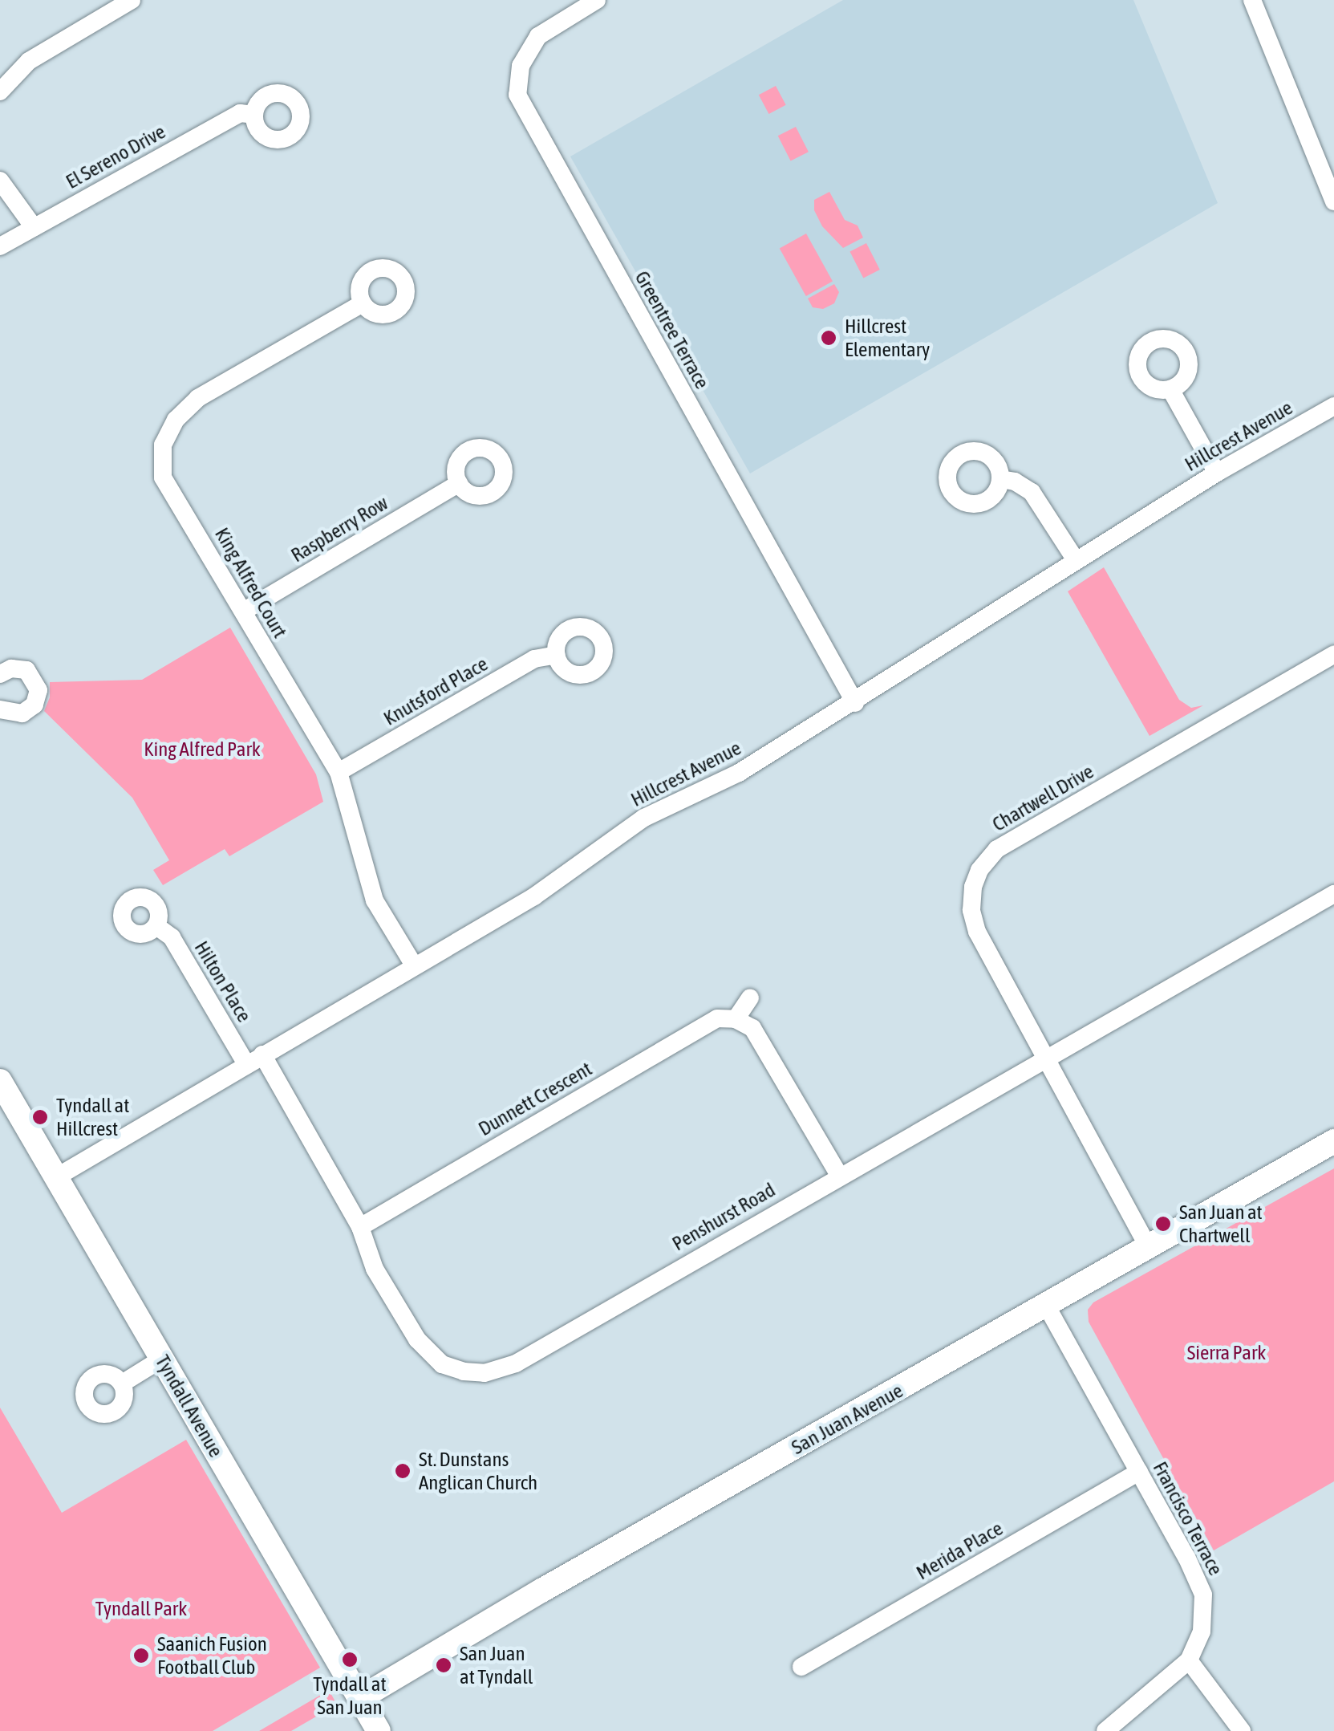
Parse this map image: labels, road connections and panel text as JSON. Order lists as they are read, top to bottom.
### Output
{
  "streets": {
    "street": [
      "El Sereno Drive",
      "Greentree Terrace",
      "Hillcrest Avenue",
      "Raspberry Row",
      "King Alfred Court",
      "Knutsford Place",
      "Chartwell Drive",
      "Hilton Place",
      "Dunnett Crescent",
      "Penshurst Road",
      "Tyndall Avenue",
      "San Juan Avenue",
      "Francisco Terrace",
      "Merida Place"
    ]
  },
  "crossings": [
    ["Greentree Terrace", "Hillcrest Avenue"],
    ["Hillcrest Avenue", "King Alfred Court"],
    ["Hillcrest Avenue", "Hilton Place"],
    ["Hillcrest Avenue", "Penshurst Road"],
    ["Hillcrest Avenue", "Tyndall Avenue"],
    ["Raspberry Row", "King Alfred Court"],
    ["King Alfred Court", "Knutsford Place"],
    ["Chartwell Drive", "Penshurst Road"],
    ["Chartwell Drive", "San Juan Avenue"],
    ["Hilton Place", "Penshurst Road"],
    ["Dunnett Crescent", "Penshurst Road"],
    ["Tyndall Avenue", "San Juan Avenue"],
    ["San Juan Avenue", "Francisco Terrace"],
    ["Francisco Terrace", "Merida Place"]
  ],
  "parks": ["King Alfred Park", "Sierra Park", "Tyndall Park"],
  "places": [
    "Hillcrest Elementary",
    "Tyndall at Hillcrest",
    "San Juan at Chartwell",
    "St. Dunstans Anglican Church",
    "Saanich Fusion Football Club",
    "Tyndall at San Juan",
    "San Juan at Tyndall"
  ]
}
